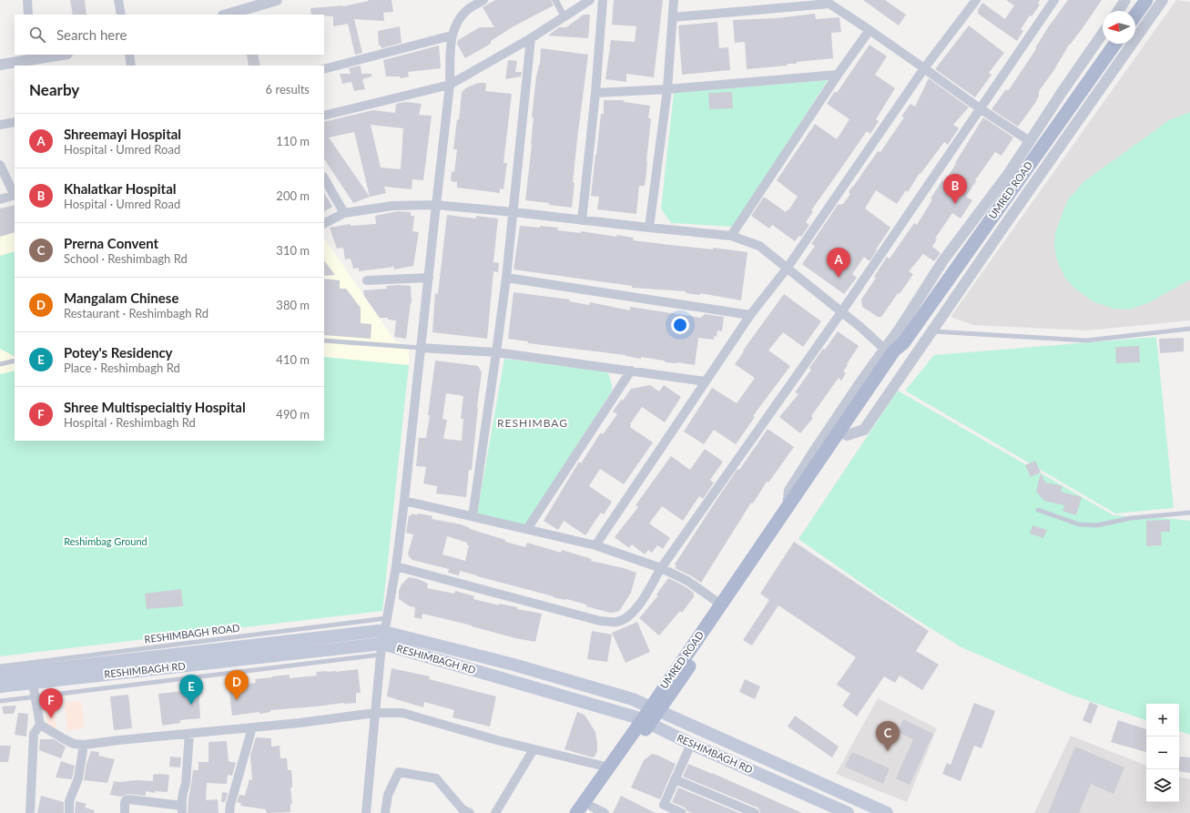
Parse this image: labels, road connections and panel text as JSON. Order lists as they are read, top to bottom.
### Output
{
  "streets": {
    "main road": ["UMRED ROAD", "RESHIMBAGH RD"],
    "lane": ["RESHIMBAGH ROAD"]
  },
  "districts": ["RESHIMBAG"],
  "parks": ["Reshimbag Ground"],
  "north": "left",
  "page": {
    "search": "Search here",
    "heading": ["Nearby", "6 results"],
    "list": [
      {
        "mark": "A",
        "name": "Shreemayi Hospital",
        "note": "Hospital · Umred Road",
        "value": "110 m"
      },
      {
        "mark": "B",
        "name": "Khalatkar Hospital",
        "note": "Hospital · Umred Road",
        "value": "200 m"
      },
      {
        "mark": "C",
        "name": "Prerna Convent",
        "note": "School · Reshimbagh Rd",
        "value": "310 m"
      },
      {
        "mark": "D",
        "name": "Mangalam Chinese",
        "note": "Restaurant · Reshimbagh Rd",
        "value": "380 m"
      },
      {
        "mark": "E",
        "name": "Potey's Residency",
        "note": "Place · Reshimbagh Rd",
        "value": "410 m"
      },
      {
        "mark": "F",
        "name": "Shree Multispecialtiy Hospital",
        "note": "Hospital · Reshimbagh Rd",
        "value": "490 m"
      }
    ],
    "pins": [
      "B",
      "A",
      "D",
      "E",
      "F",
      "C"
    ],
    "map_buttons": ["+", "−"]
  }
}
